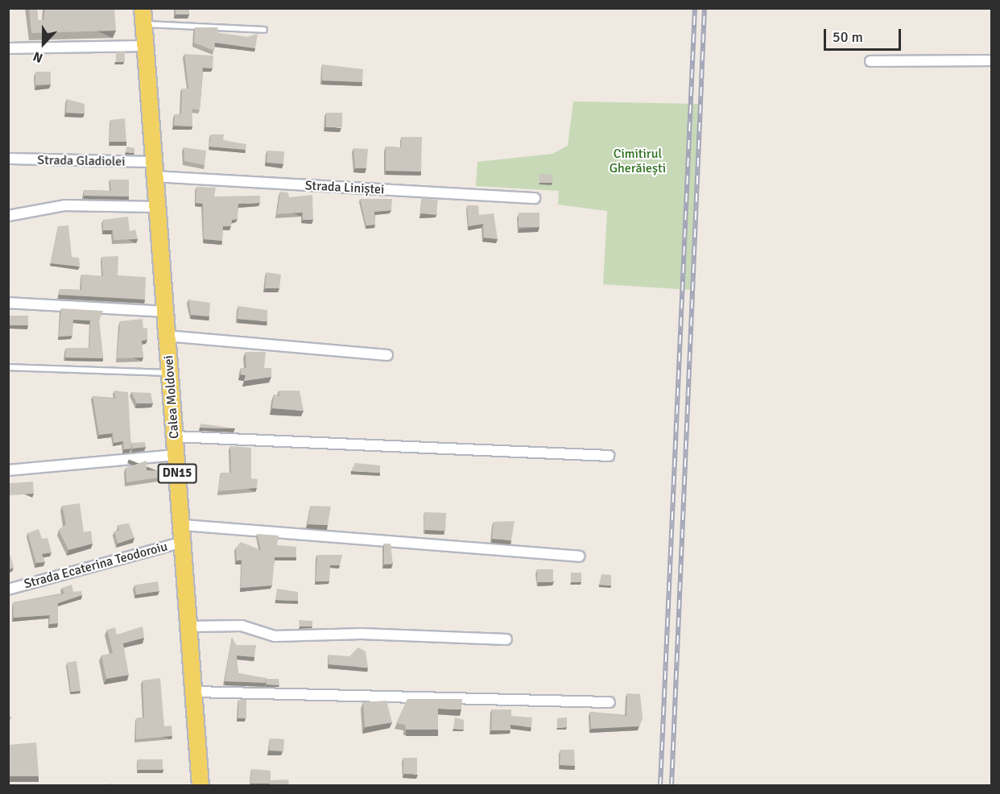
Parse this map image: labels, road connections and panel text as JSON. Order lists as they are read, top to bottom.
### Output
{
  "streets": {
    "main road": ["Calea Moldovei", "DN15"],
    "street": ["Strada Gladiolei", "Strada Liniștei", "Strada Ecaterina Teodoroiu"]
  },
  "crossings": [
    ["Strada Gladiolei", "Strada Liniștei"],
    ["Strada Gladiolei", "Calea Moldovei"],
    ["Strada Liniștei", "Calea Moldovei"],
    ["Calea Moldovei", "Strada Ecaterina Teodoroiu"]
  ],
  "parks": ["Cimitirul Gherăiești"],
  "scale_bar": "50 m",
  "north": "bottom"
}
